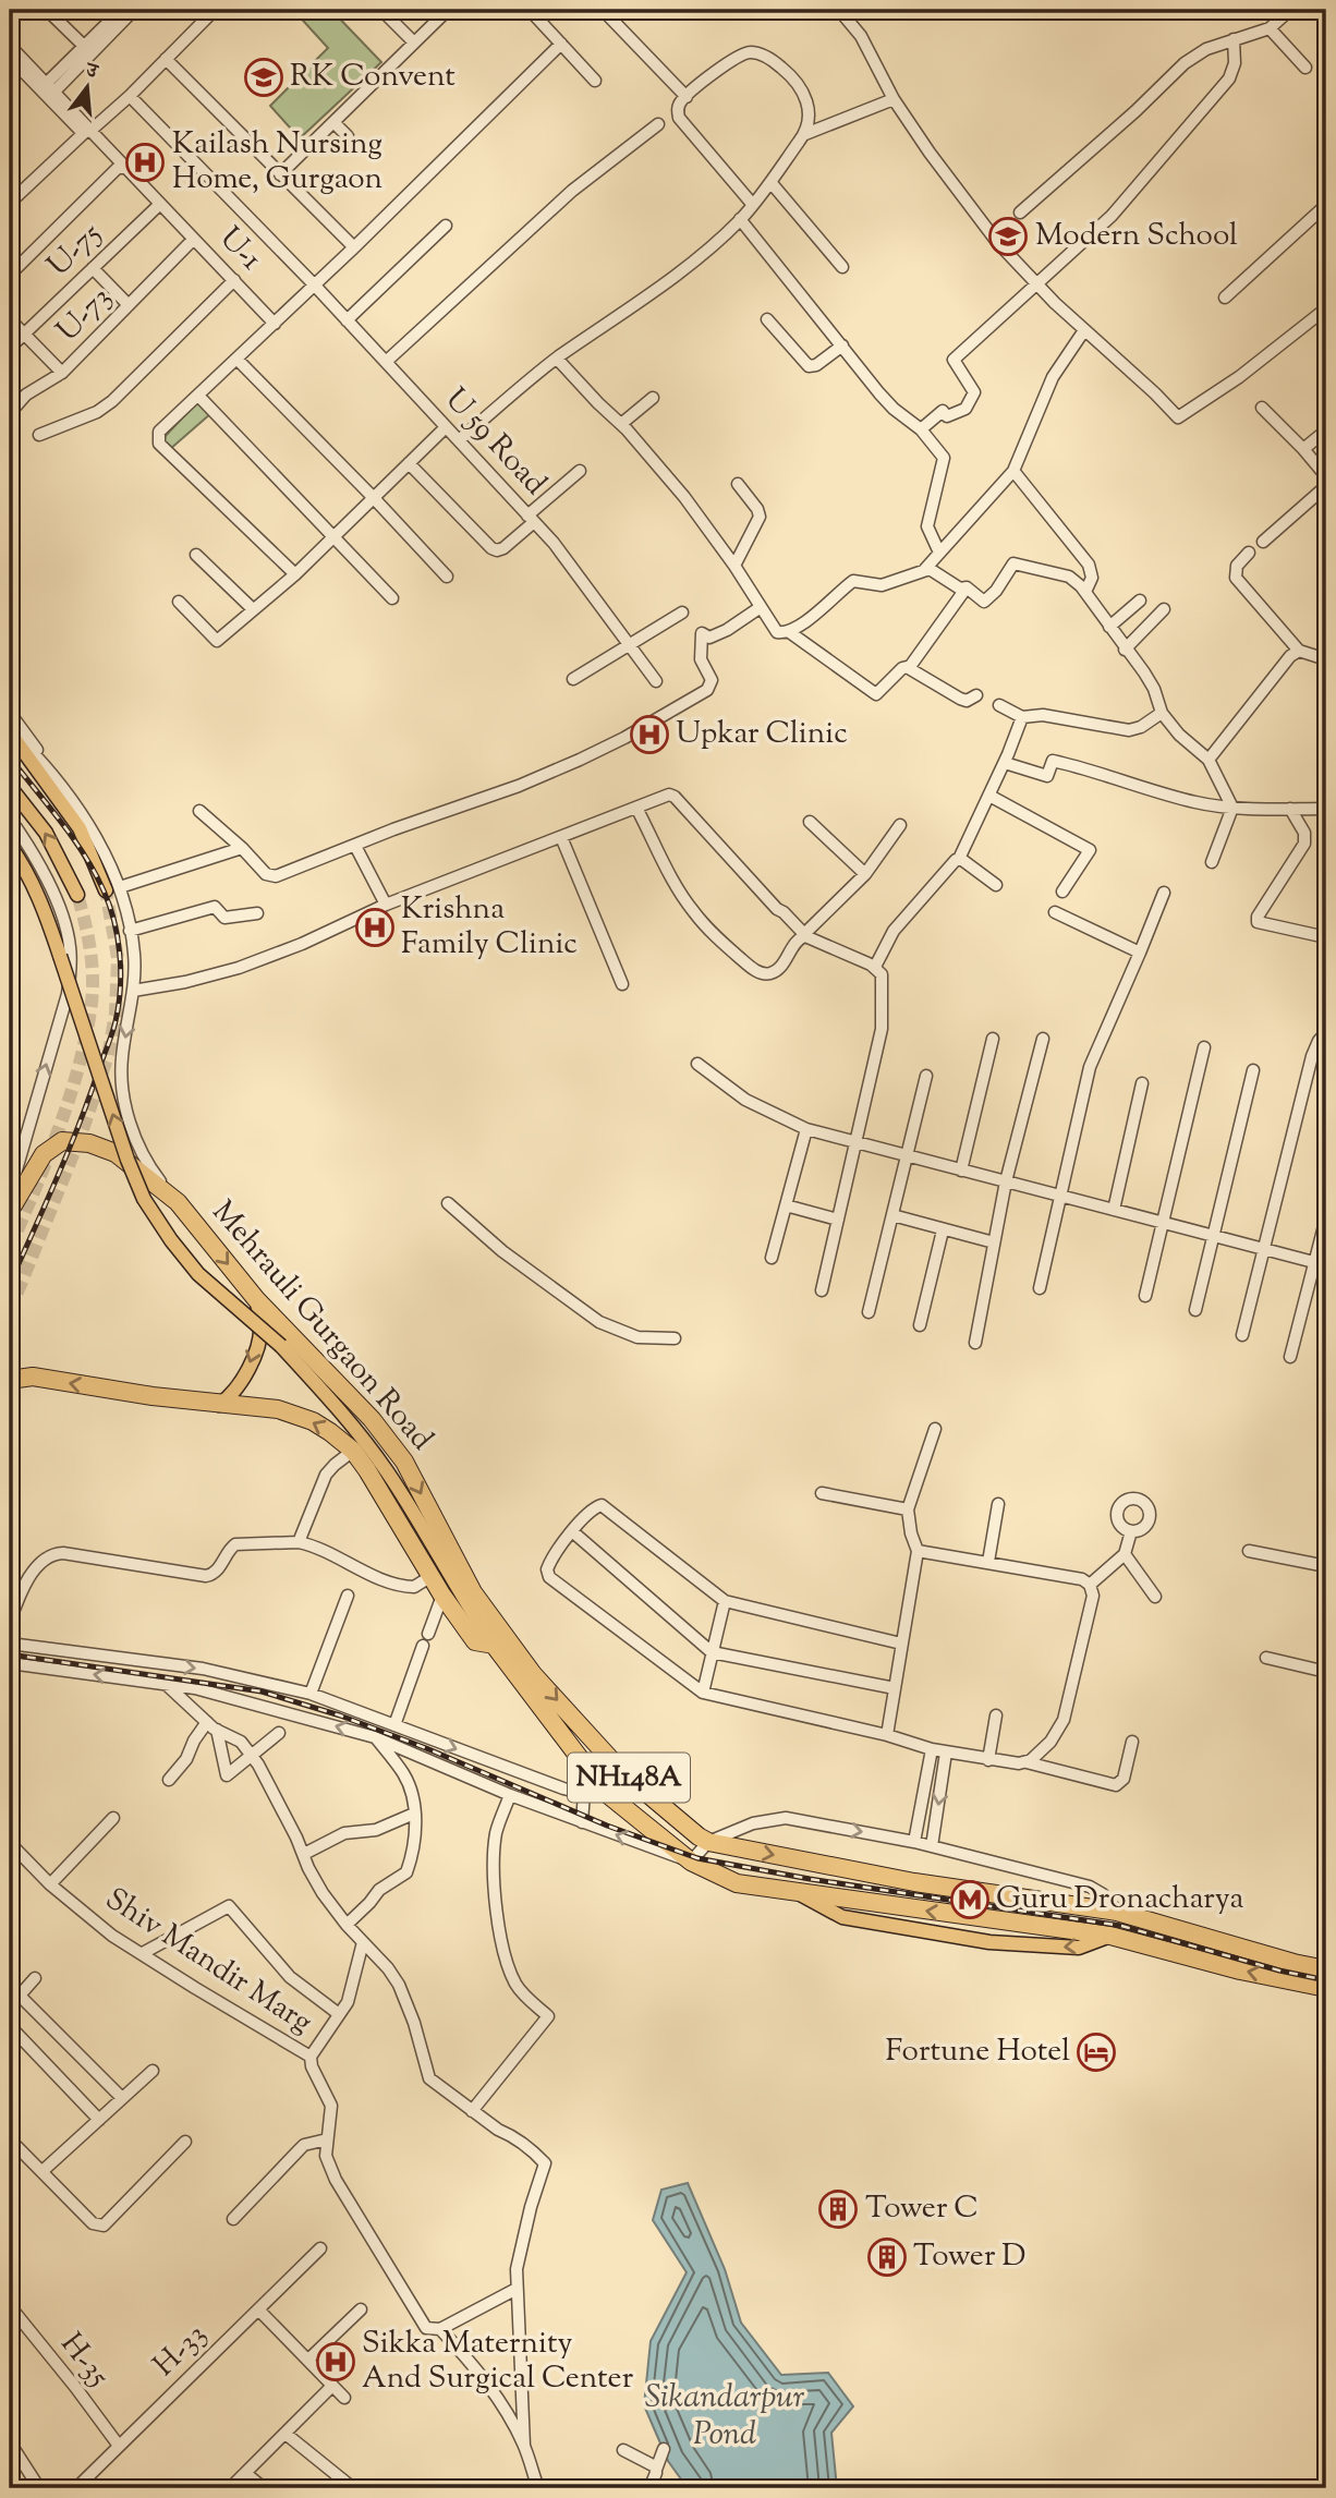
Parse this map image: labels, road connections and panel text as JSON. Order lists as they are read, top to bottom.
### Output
{
  "streets": {
    "highway": ["Mehrauli Gurgaon Road", "NH148A"],
    "street": [
      "U-1",
      "U-75",
      "U-73",
      "U 59 Road",
      "Shiv Mandir Marg",
      "H-33",
      "H-35"
    ]
  },
  "crossings": [
    ["U-1", "U-75"],
    ["U-1", "U-73"],
    ["H-33", "H-35"]
  ],
  "water": ["Sikandarpur Pond"],
  "places": {
    "school or university": ["RK Convent", "Modern School"],
    "hospital": [
      "Kailash Nursing Home, Gurgaon",
      "Upkar Clinic",
      "Krishna Family Clinic",
      "Sikka Maternity And Surgical Center"
    ],
    "metro station": ["Guru Dronacharya"],
    "hotel": ["Fortune Hotel"],
    "building": ["Tower C", "Tower D"]
  },
  "north": "top"
}
